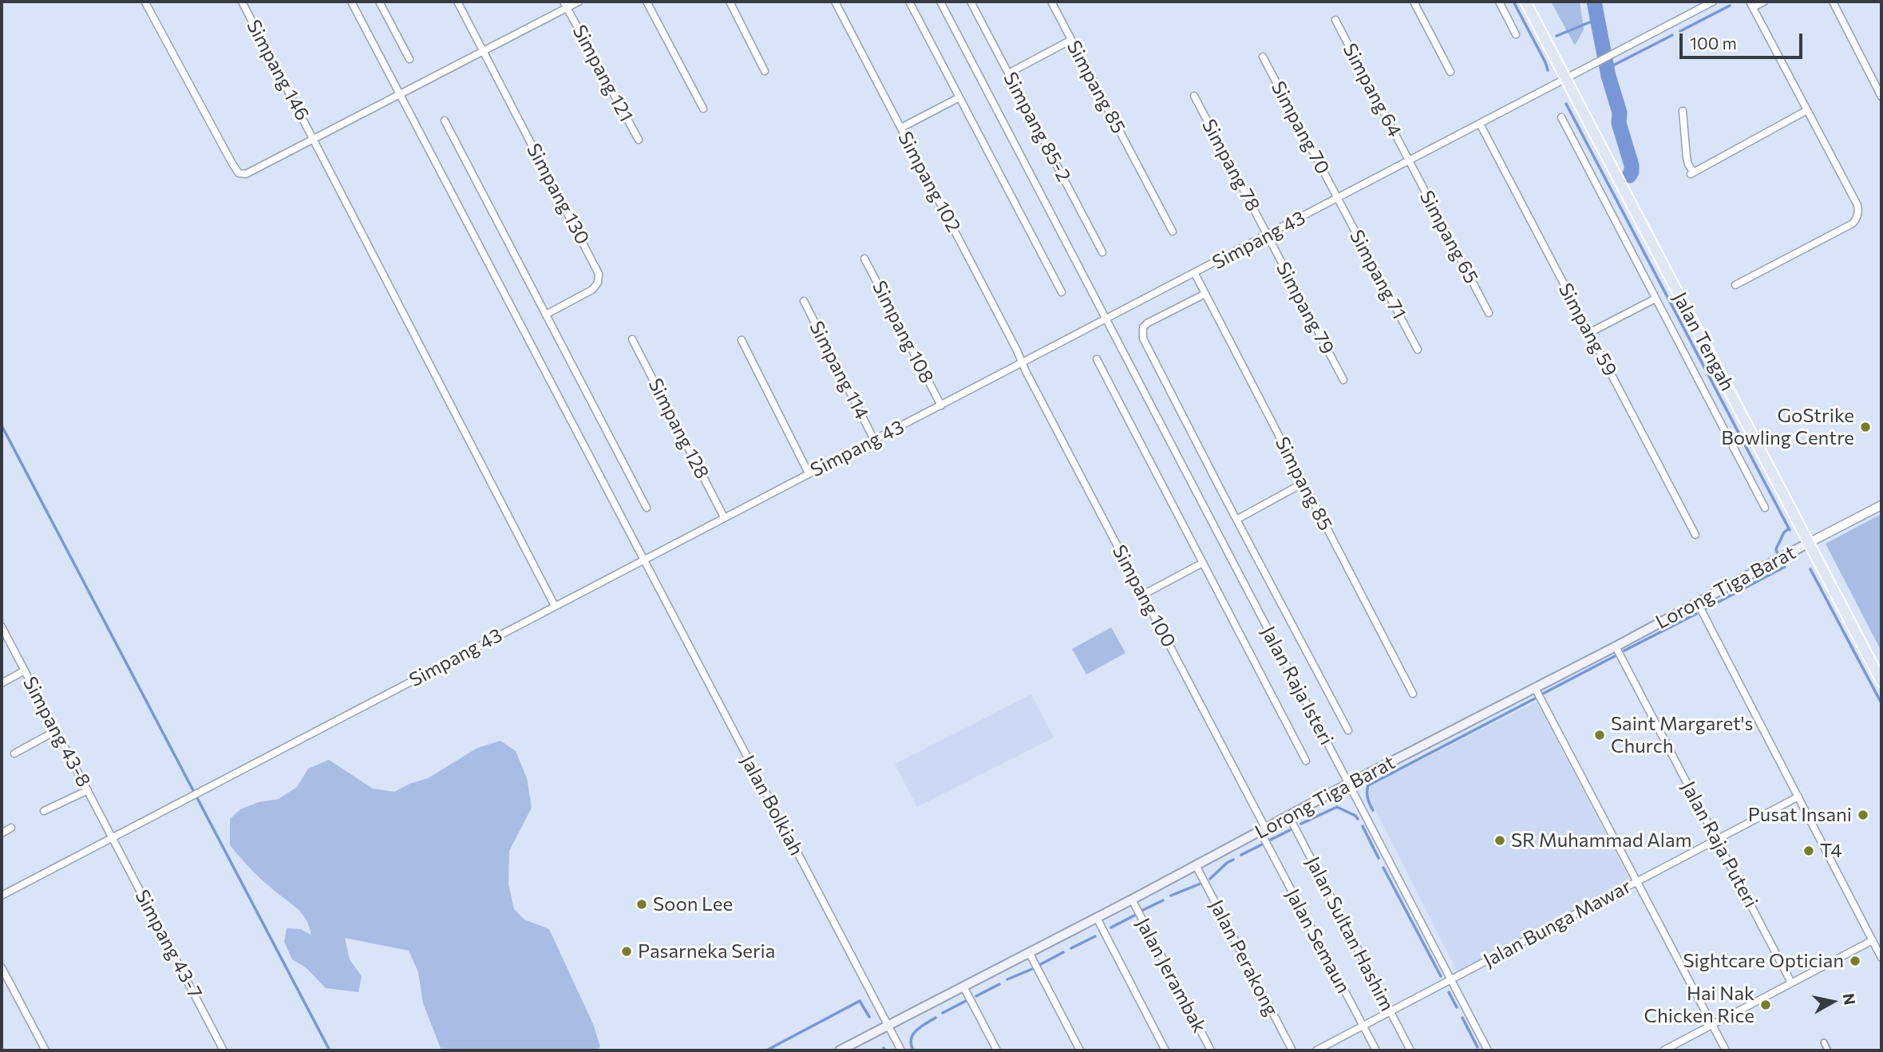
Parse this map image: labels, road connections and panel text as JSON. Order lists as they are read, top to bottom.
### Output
{
  "streets": {
    "main road": ["Jalan Tengah", "Lorong Tiga Barat"],
    "street": [
      "Simpang 146",
      "Simpang 121",
      "Simpang 85",
      "Simpang 64",
      "Simpang 85-2",
      "Simpang 70",
      "Simpang 78",
      "Simpang 102",
      "Simpang 130",
      "Simpang 65",
      "Simpang 43",
      "Simpang 71",
      "Simpang 79",
      "Simpang 59",
      "Simpang 108",
      "Simpang 114",
      "Simpang 128",
      "Simpang 100",
      "Jalan Raja Isteri",
      "Simpang 43-8",
      "Jalan Bolkiah",
      "Jalan Raja Puteri",
      "Jalan Bunga Mawar",
      "Jalan Sultan Hashim",
      "Jalan Semaun",
      "Simpang 43-7",
      "Jalan Perakong",
      "Jalan Jerambak"
    ]
  },
  "crossings": [
    ["Simpang 146", "Simpang 43"],
    ["Simpang 85", "Simpang 43"],
    ["Simpang 64", "Simpang 65"],
    ["Simpang 64", "Simpang 43"],
    ["Simpang 70", "Simpang 43"],
    ["Simpang 70", "Simpang 71"],
    ["Simpang 78", "Simpang 43"],
    ["Simpang 78", "Simpang 79"],
    ["Simpang 102", "Simpang 43"],
    ["Simpang 102", "Simpang 100"],
    ["Simpang 65", "Simpang 43"],
    ["Simpang 43", "Simpang 71"],
    ["Simpang 43", "Simpang 79"],
    ["Simpang 43", "Simpang 59"],
    ["Simpang 43", "Simpang 108"],
    ["Simpang 43", "Jalan Tengah"],
    ["Simpang 43", "Simpang 114"],
    ["Simpang 43", "Simpang 128"],
    ["Simpang 43", "Simpang 100"],
    ["Simpang 43", "Jalan Raja Isteri"],
    ["Simpang 43", "Simpang 43-8"],
    ["Simpang 43", "Jalan Bolkiah"],
    ["Simpang 43", "Simpang 43-7"],
    ["Jalan Tengah", "Lorong Tiga Barat"],
    ["Lorong Tiga Barat", "Simpang 100"],
    ["Lorong Tiga Barat", "Jalan Raja Isteri"],
    ["Lorong Tiga Barat", "Jalan Bolkiah"],
    ["Lorong Tiga Barat", "Jalan Raja Puteri"],
    ["Lorong Tiga Barat", "Jalan Sultan Hashim"],
    ["Lorong Tiga Barat", "Jalan Semaun"],
    ["Lorong Tiga Barat", "Jalan Perakong"],
    ["Lorong Tiga Barat", "Jalan Jerambak"],
    ["Simpang 100", "Jalan Semaun"],
    ["Jalan Raja Isteri", "Jalan Bunga Mawar"],
    ["Simpang 43-8", "Simpang 43-7"],
    ["Jalan Raja Puteri", "Jalan Bunga Mawar"],
    ["Jalan Bunga Mawar", "Jalan Sultan Hashim"],
    ["Jalan Bunga Mawar", "Jalan Semaun"]
  ],
  "places": [
    "GoStrike Bowling Centre",
    "Saint Margaret's Church",
    "Pusat Insani",
    "SR Muhammad Alam",
    "T4",
    "Soon Lee",
    "Pasarneka Seria",
    "Sightcare Optician",
    "Hai Nak Chicken Rice"
  ],
  "scale_bar": "100 m",
  "north": "right"
}
